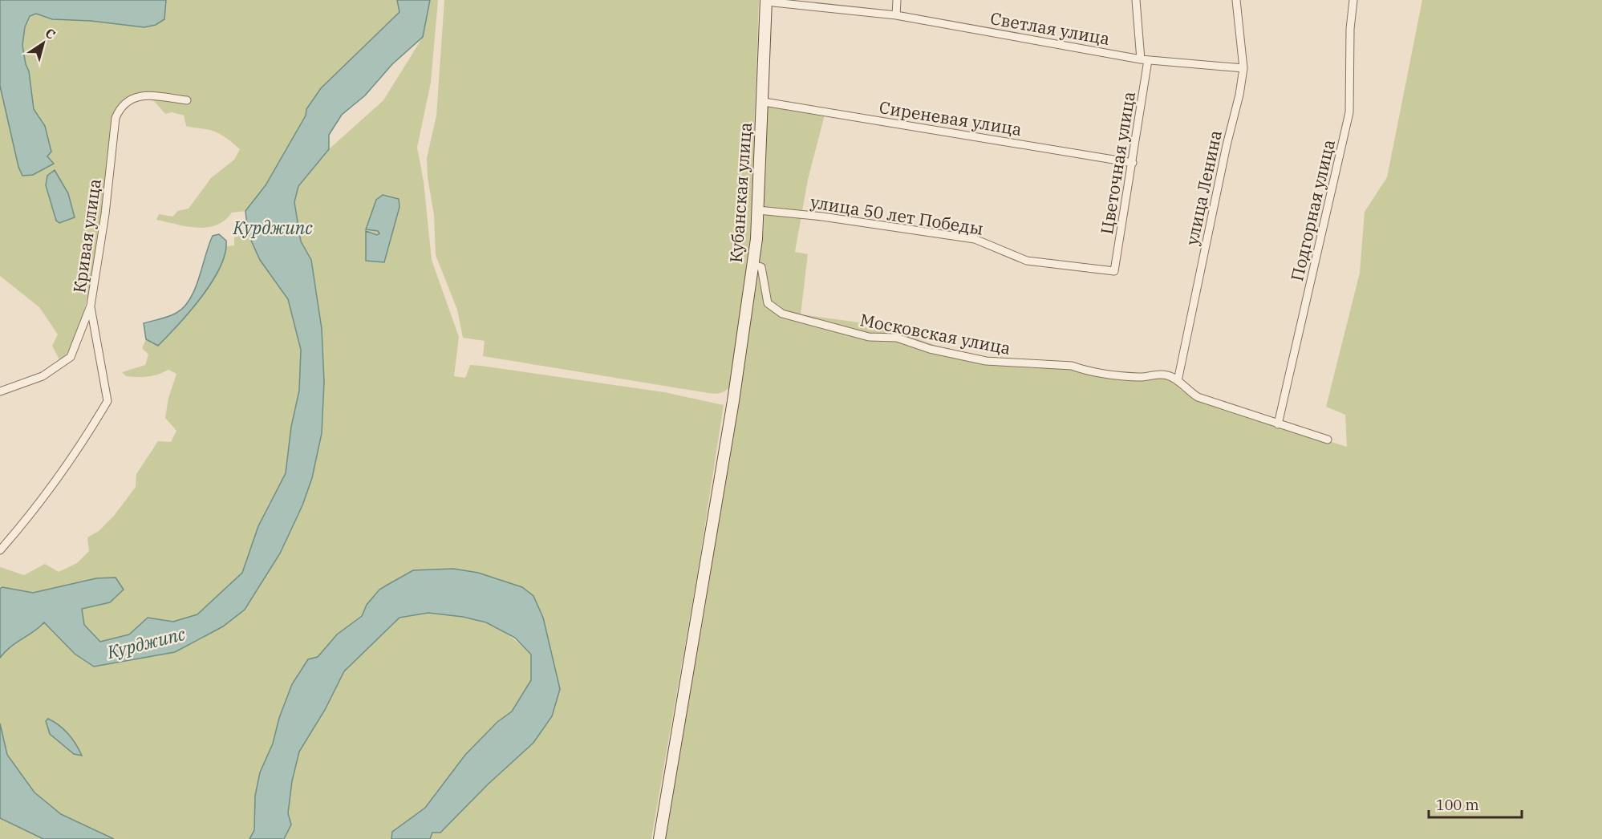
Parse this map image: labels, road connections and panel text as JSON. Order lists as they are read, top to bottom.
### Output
{
  "streets": {
    "main road": ["Кубанская улица"],
    "street": [
      "Светлая улица",
      "Сиреневая улица",
      "Цветочная улица",
      "улица Ленина",
      "Подгорная улица",
      "улица 50 лет Победы",
      "Кривая улица",
      "Московская улица"
    ]
  },
  "crossings": [
    ["Светлая улица", "Цветочная улица"],
    ["Светлая улица", "улица Ленина"],
    ["Светлая улица", "Кубанская улица"],
    ["Сиреневая улица", "Цветочная улица"],
    ["Сиреневая улица", "Кубанская улица"],
    ["Цветочная улица", "улица 50 лет Победы"],
    ["улица Ленина", "Московская улица"],
    ["Кубанская улица", "улица 50 лет Победы"],
    ["Кубанская улица", "Московская улица"]
  ],
  "water": ["Курджипс"],
  "scale_bar": "100 m",
  "north": "top right"
}
